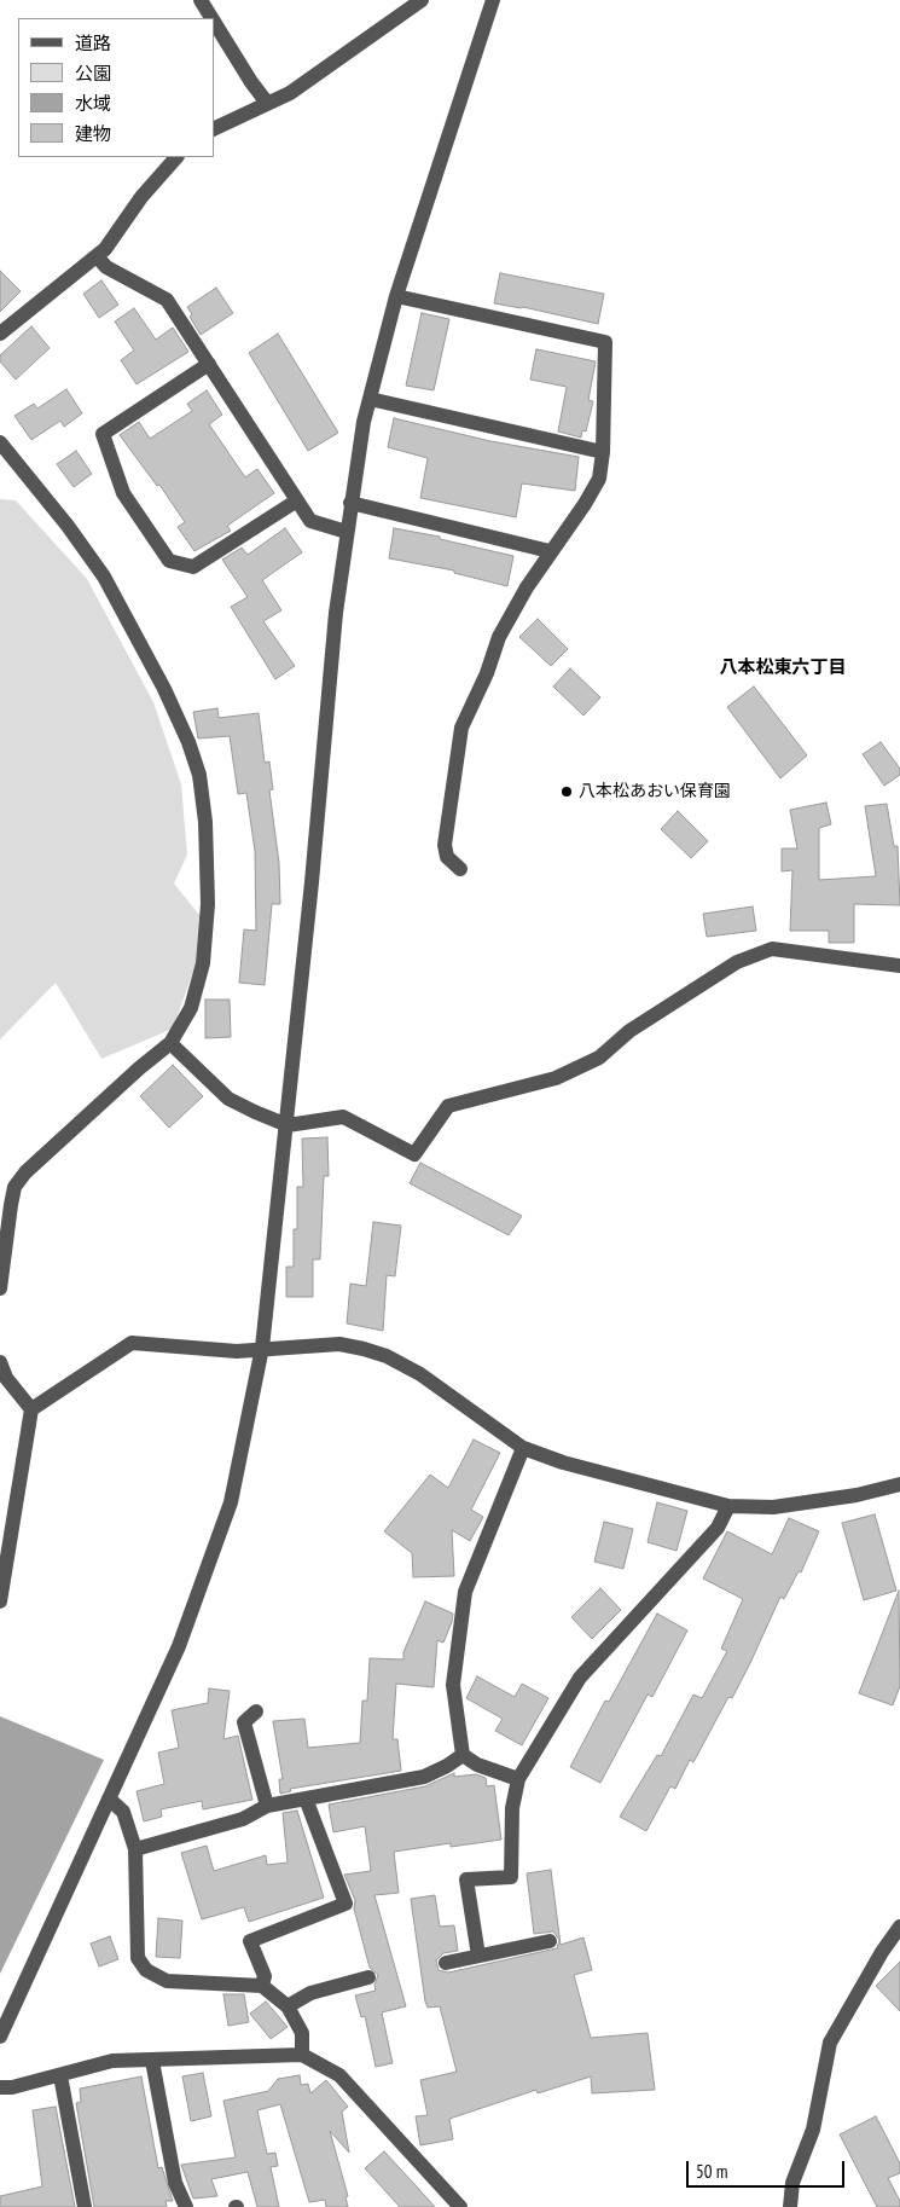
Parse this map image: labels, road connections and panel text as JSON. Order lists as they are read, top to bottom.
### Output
{
  "districts": ["八本松東六丁目"],
  "places": ["八本松あおい保育園"],
  "legend": [
    "道路",
    "公園",
    "水域",
    "建物"
  ],
  "scale_bar": "50 m"
}
